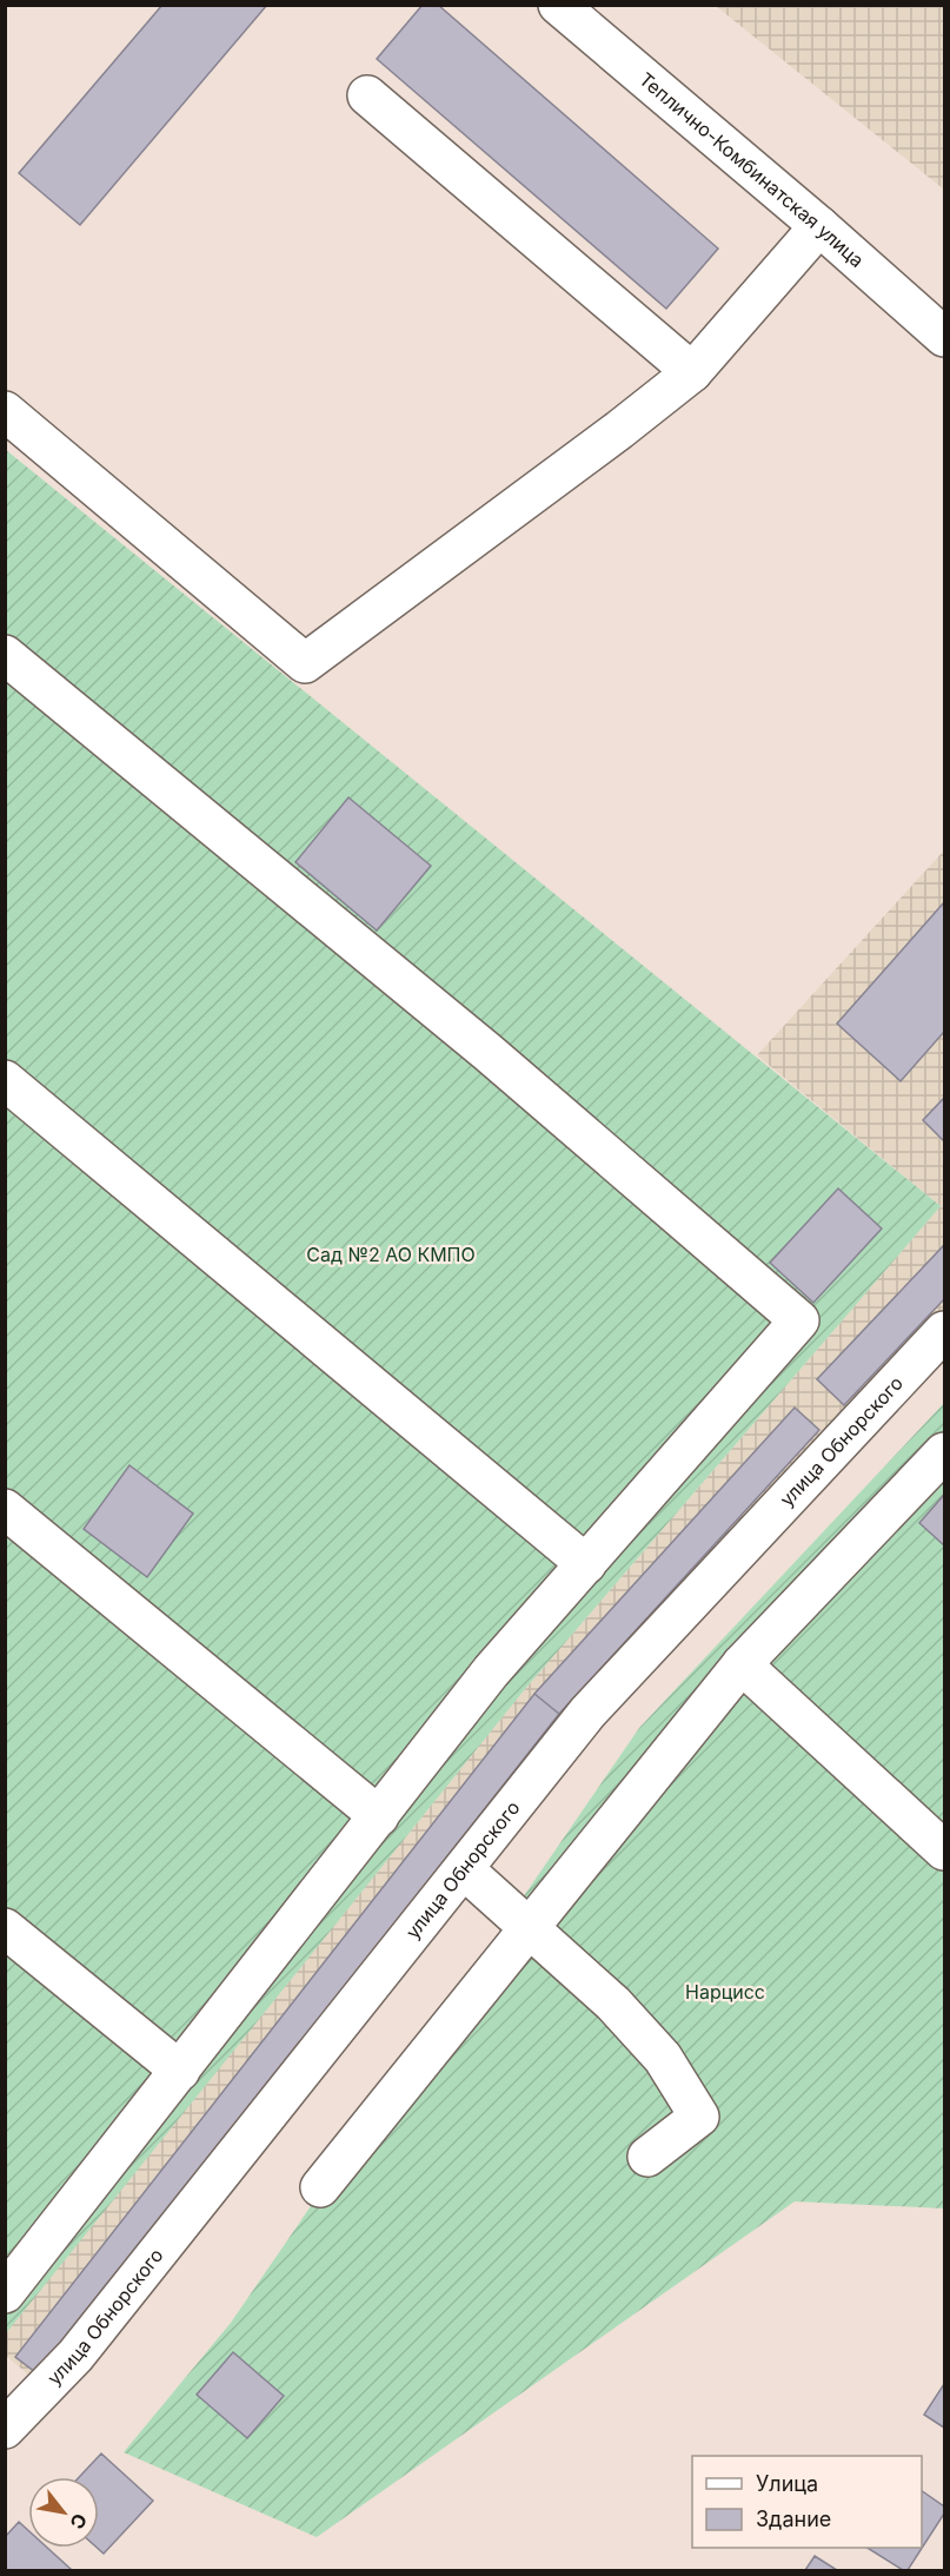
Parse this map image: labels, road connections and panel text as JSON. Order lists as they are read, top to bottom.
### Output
{
  "streets": {
    "street": ["Теплично-Комбинатская улица", "улица Обнорского"]
  },
  "parks": ["Сад №2 АО КМПО", "Нарцисс"],
  "legend": ["Улица", "Здание"],
  "north": "bottom right"
}
